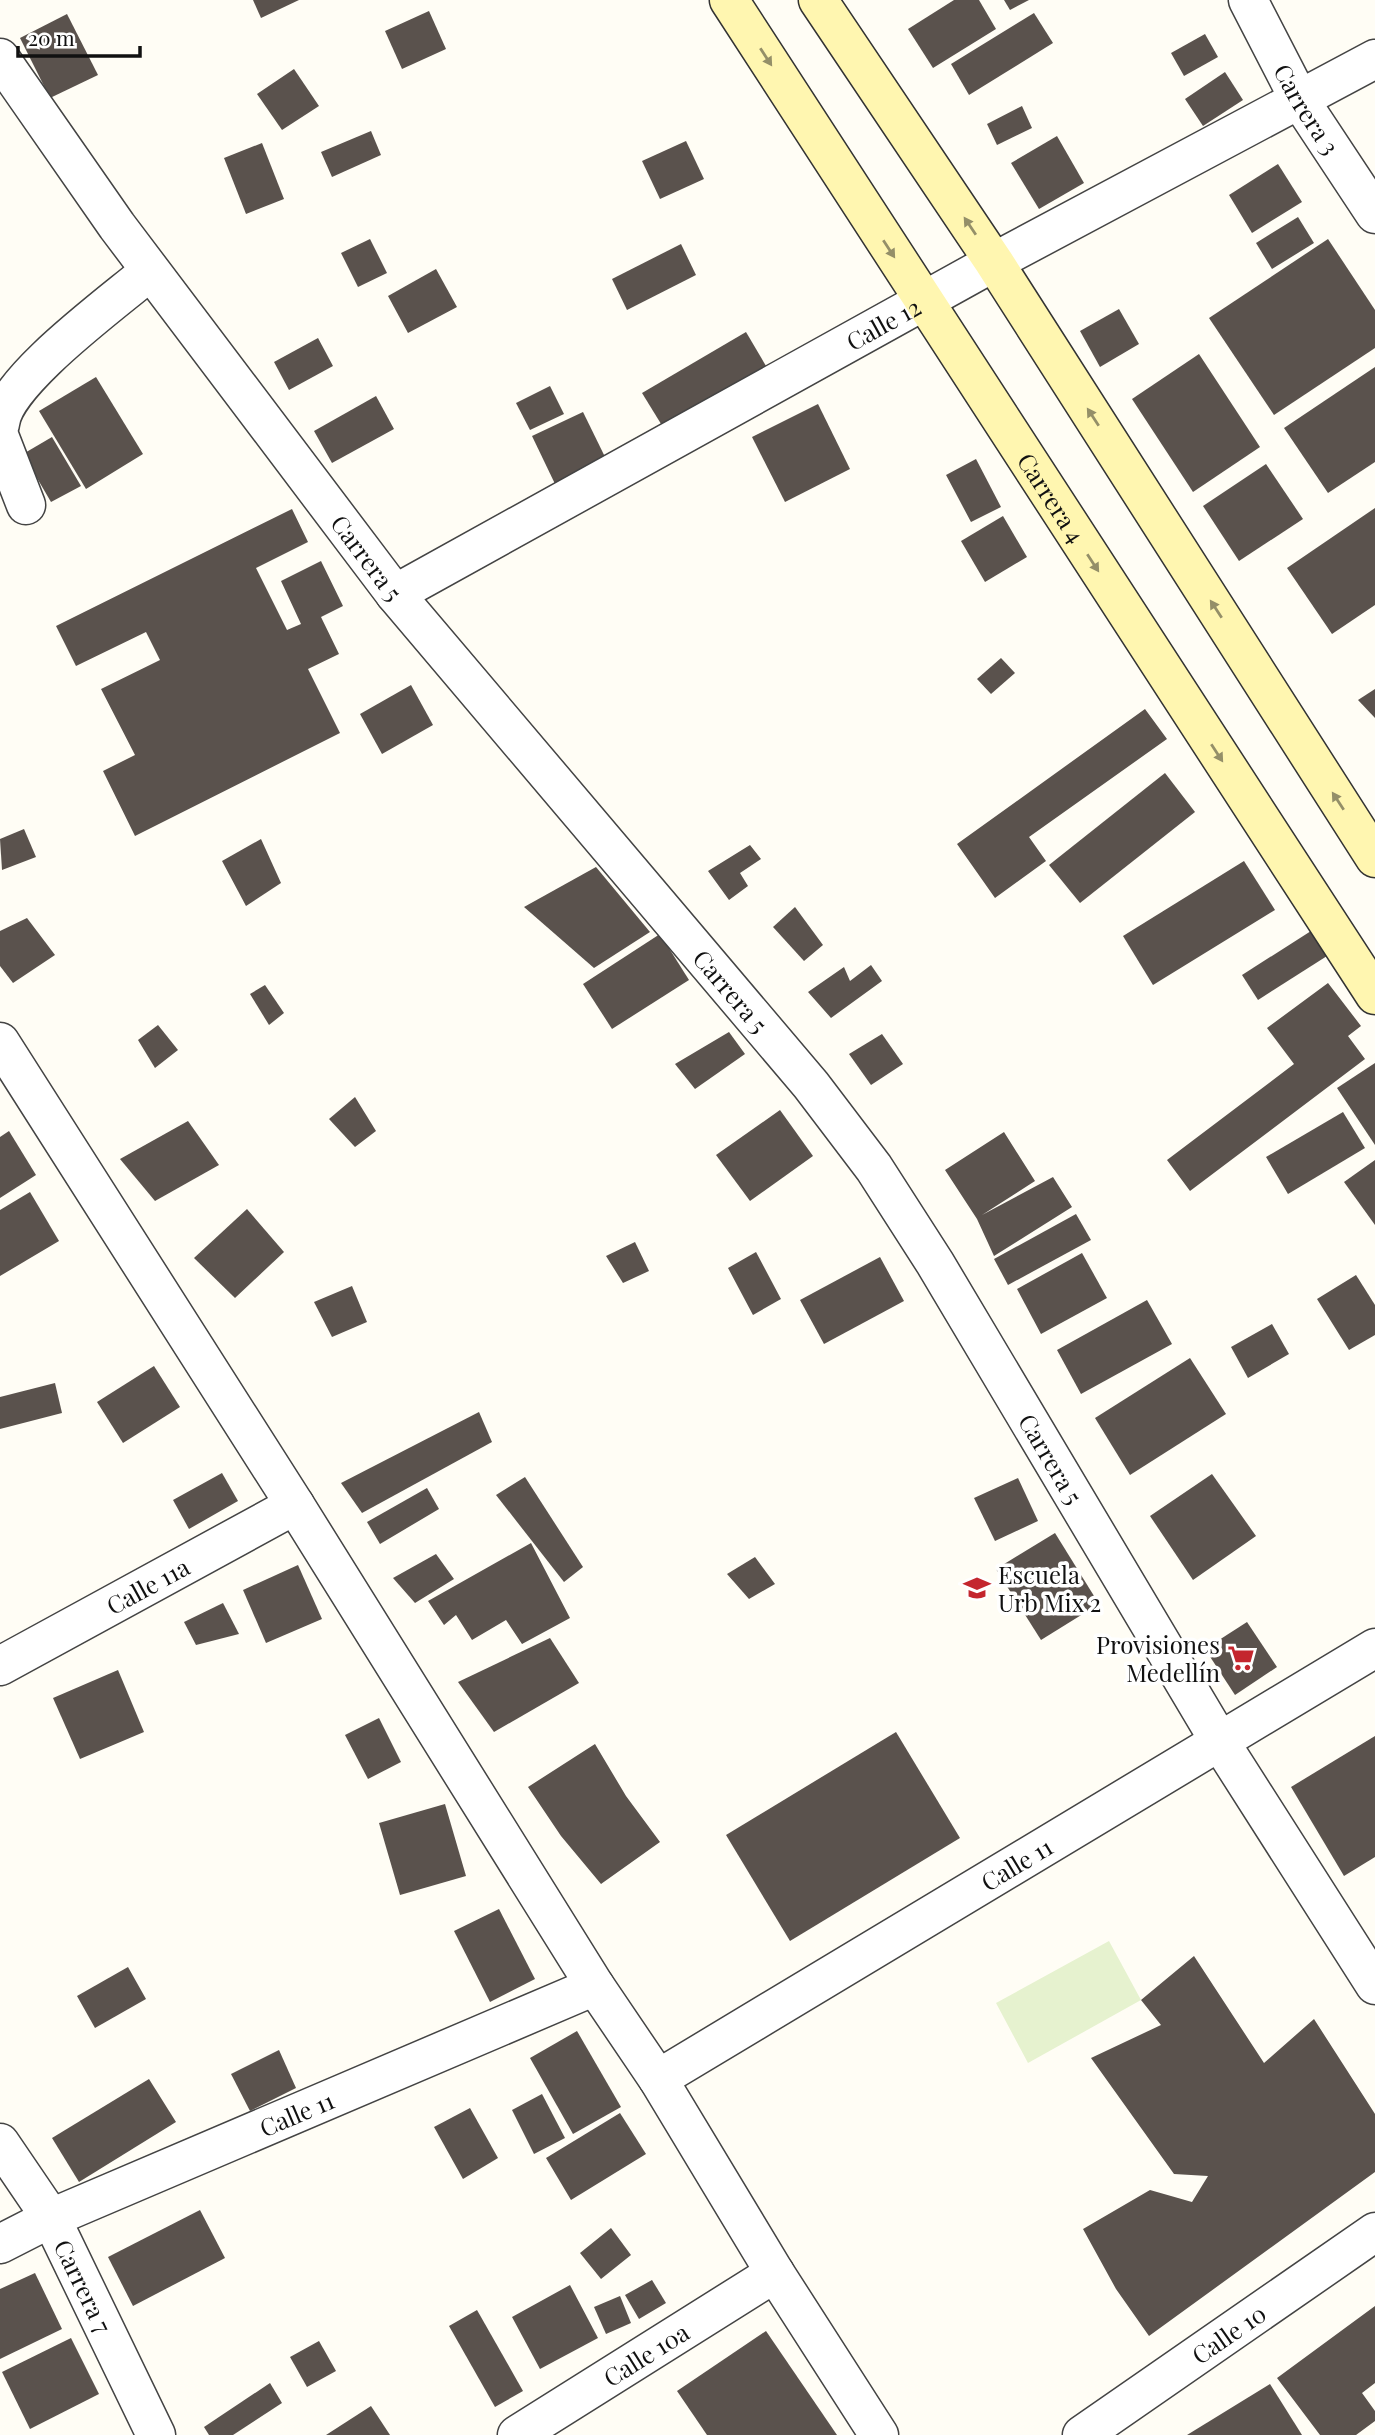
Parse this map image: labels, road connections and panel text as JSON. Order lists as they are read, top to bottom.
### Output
{
  "streets": {
    "street": [
      "Carrera 3",
      "Calle 12",
      "Carrera 4",
      "Carrera 5",
      "Calle 11a",
      "Calle 11",
      "Carrera 7",
      "Calle 10",
      "Calle 10a"
    ]
  },
  "crossings": [
    ["Carrera 3", "Calle 12"],
    ["Calle 12", "Carrera 4"],
    ["Calle 12", "Carrera 5"],
    ["Carrera 5", "Calle 11"],
    ["Calle 11", "Carrera 7"]
  ],
  "places": {
    "school or university": ["Escuela Urb Mix 2"],
    "supermarket": ["Provisiones Medellín"]
  },
  "scale_bar": "20 m"
}
